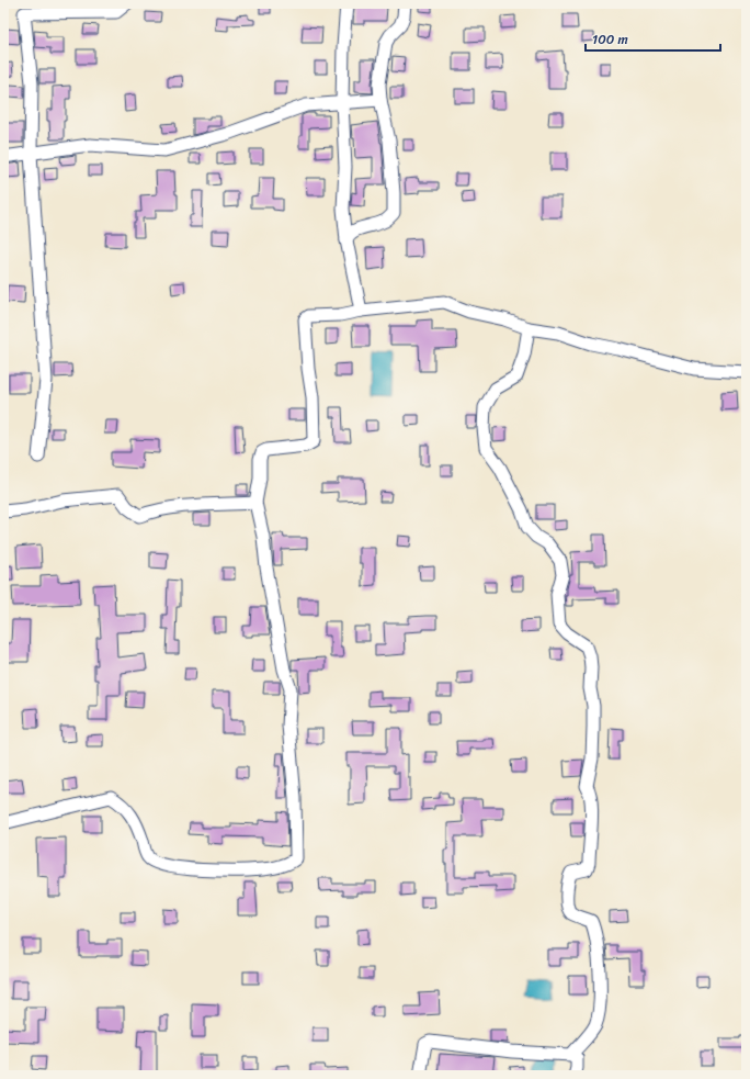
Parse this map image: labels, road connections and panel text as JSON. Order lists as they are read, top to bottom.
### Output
{
  "scale_bar": "100 m"
}
